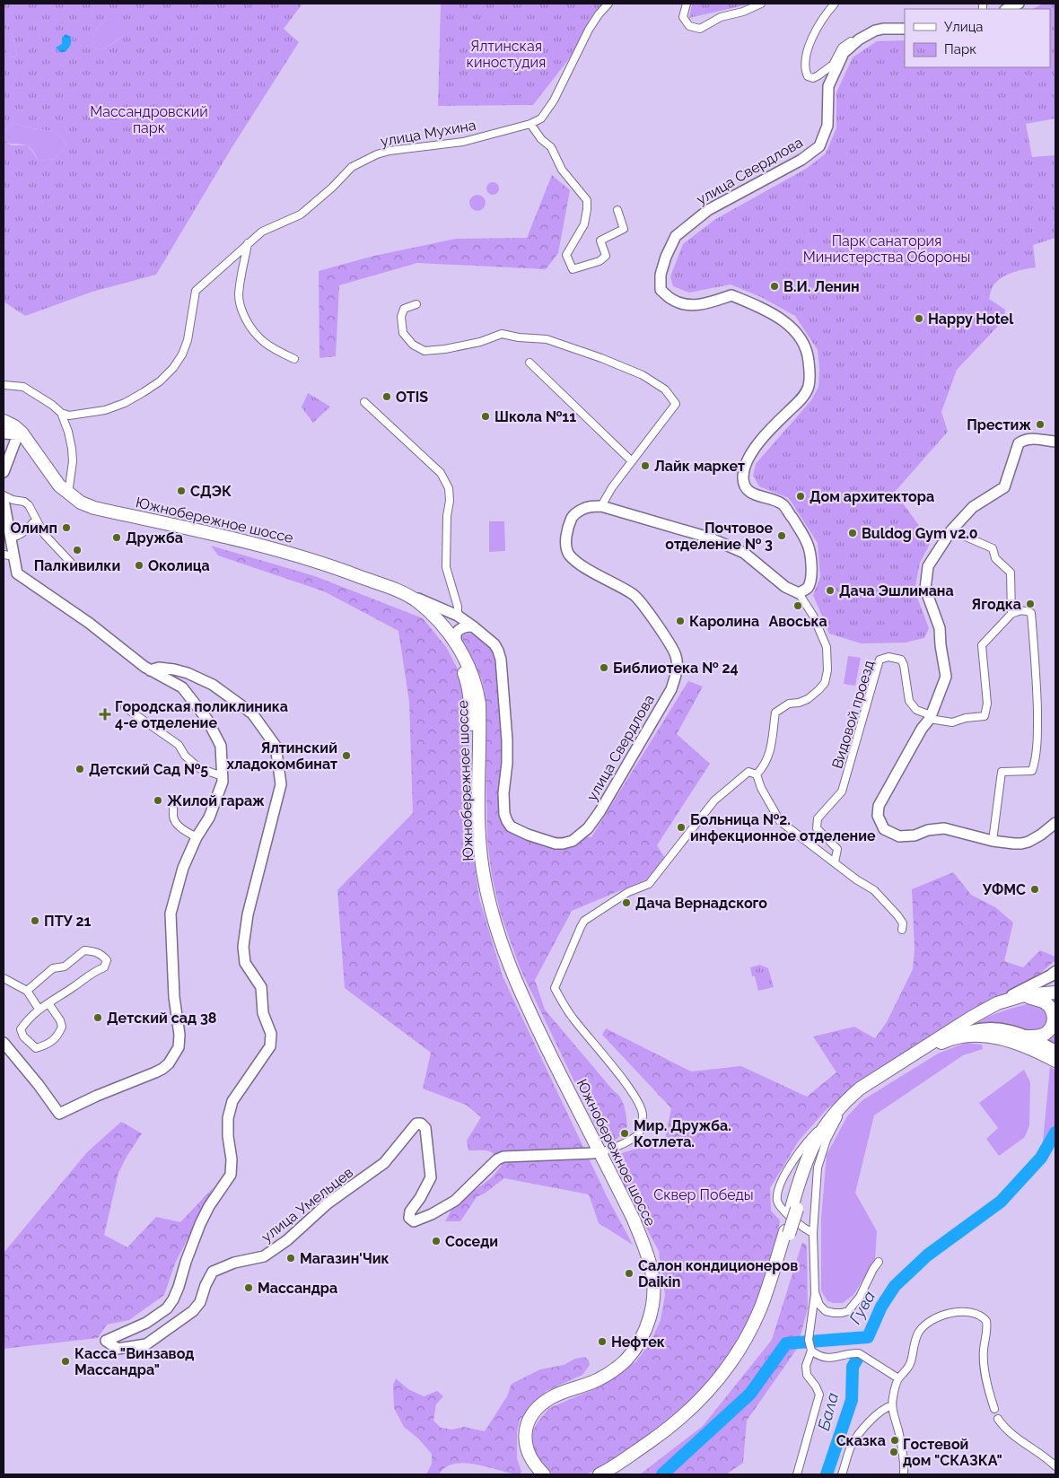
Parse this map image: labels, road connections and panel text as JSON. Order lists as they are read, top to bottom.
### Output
{
  "streets": {
    "highway": ["Южнобережное шоссе"],
    "main road": ["улица Свердлова", "улица Умельцев"],
    "street": ["улица Мухина", "Видовой проезд"]
  },
  "crossings": [
    ["улица Свердлова", "Южнобережное шоссе"],
    ["Южнобережное шоссе", "улица Умельцев"]
  ],
  "water": ["Гува", "Бала"],
  "parks": [
    "Ялтинская киностудия",
    "Массандровский парк",
    "Парк санатория Министерства Обороны",
    "Сквер Победы"
  ],
  "places": {
    "other": [
      "В.И. Ленин",
      "Happy Hotel",
      "OTIS",
      "Школа №11",
      "Престиж",
      "Лайк маркет",
      "СДЭК",
      "Дом архитектора",
      "Олимп",
      "Buldog Gym v2.0",
      "Почтовое отделение № 3",
      "Дружба",
      "Палкивилки",
      "Околица",
      "Дача Эшлимана",
      "Ягодка",
      "Авоська",
      "Каролина",
      "Библиотека № 24",
      "Ялтинский хладокомбинат",
      "Детский Сад №5",
      "Жилой гараж",
      "Больница №2. инфекционное отделение",
      "УФМС",
      "Дача Вернадского",
      "ПТУ 21",
      "Детский сад 38",
      "Мир. Дружба. Котлета.",
      "Соседи",
      "Магазин'Чик",
      "Салон кондиционеров Daikin",
      "Массандра",
      "Нефтек",
      "Касса \"Винзавод Массандра\"",
      "Сказка",
      "Гостевой дом \"СКАЗКА\""
    ],
    "health": ["Городская поликлиника 4-е отделение"]
  },
  "legend": ["Улица", "Парк"]
}
